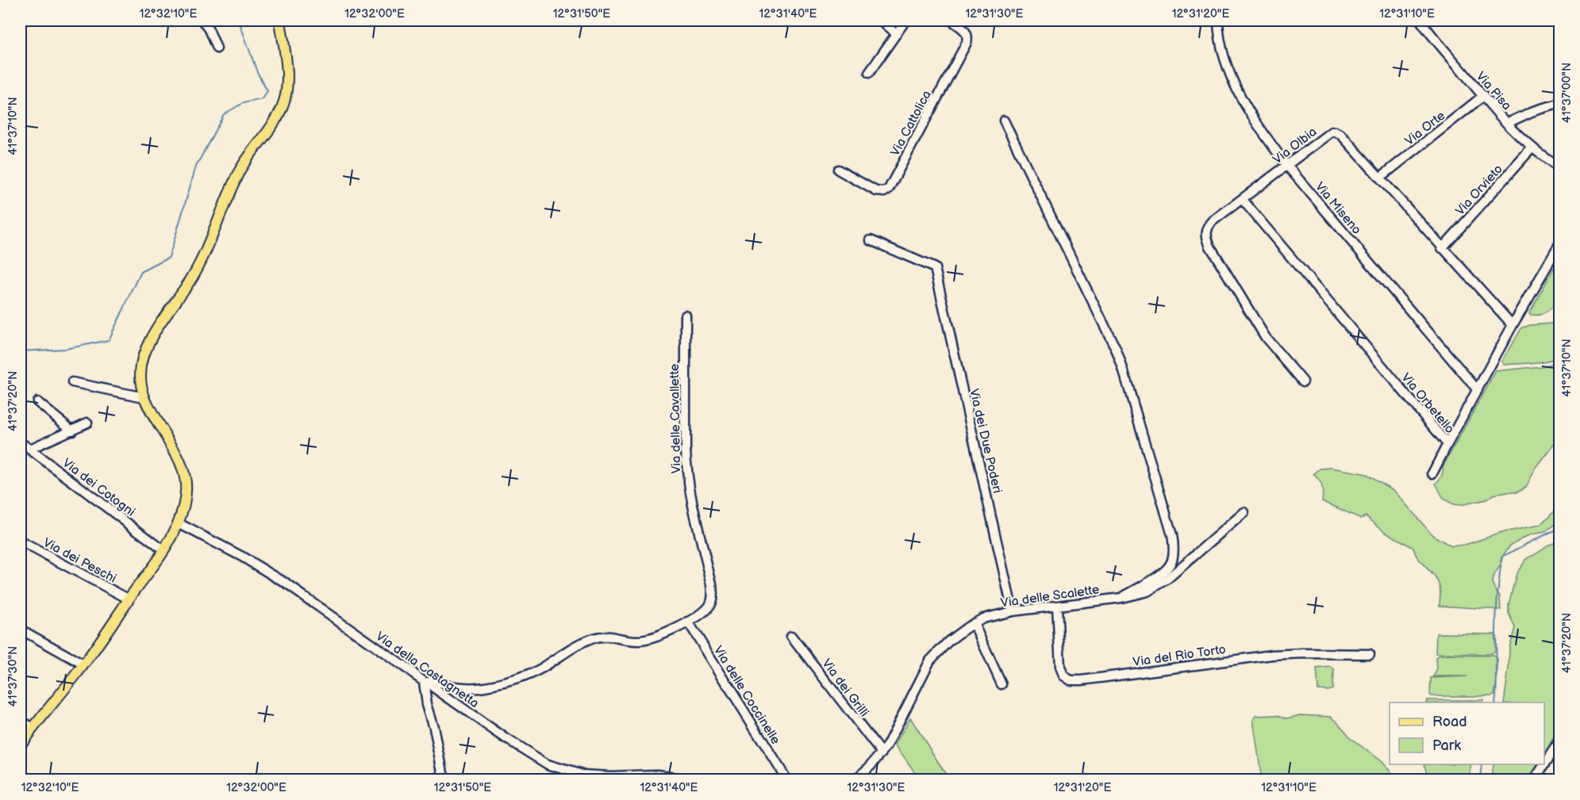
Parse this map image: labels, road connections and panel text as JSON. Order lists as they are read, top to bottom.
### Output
{
  "streets": {
    "street": [
      "Via Pisa",
      "Via Cattolica",
      "Via Orte",
      "Via Olbia",
      "Via Orvieto",
      "Via Miseno",
      "Via Orbetello",
      "Via delle Cavallette",
      "Via dei Due Poderi",
      "Via dei Cotogni",
      "Via dei Peschi",
      "Via delle Scalette",
      "Via del Rio Torto",
      "Via della Castagnetta",
      "Via dei Grilli",
      "Via delle Coccinelle"
    ]
  },
  "crossings": [
    ["Via Pisa", "Via Orte"],
    ["Via Pisa", "Via Orvieto"],
    ["Via Orte", "Via Olbia"],
    ["Via Olbia", "Via Orvieto"],
    ["Via Olbia", "Via Miseno"],
    ["Via Olbia", "Via Orbetello"],
    ["Via Miseno", "Via Orbetello"],
    ["Via delle Cavallette", "Via della Castagnetta"],
    ["Via delle Cavallette", "Via delle Coccinelle"],
    ["Via dei Due Poderi", "Via delle Scalette"],
    ["Via delle Scalette", "Via del Rio Torto"],
    ["Via delle Scalette", "Via dei Grilli"]
  ],
  "legend": ["Road", "Park"],
  "coordinates": [
    "12°32'10\"E",
    "12°32'00\"E",
    "12°31'50\"E",
    "12°31'40\"E",
    "12°31'30\"E",
    "12°31'20\"E",
    "12°31'10\"E",
    "41°37'00\"N",
    "41°37'10\"N",
    "41°37'20\"N",
    "41°37'30\"N"
  ]
}
